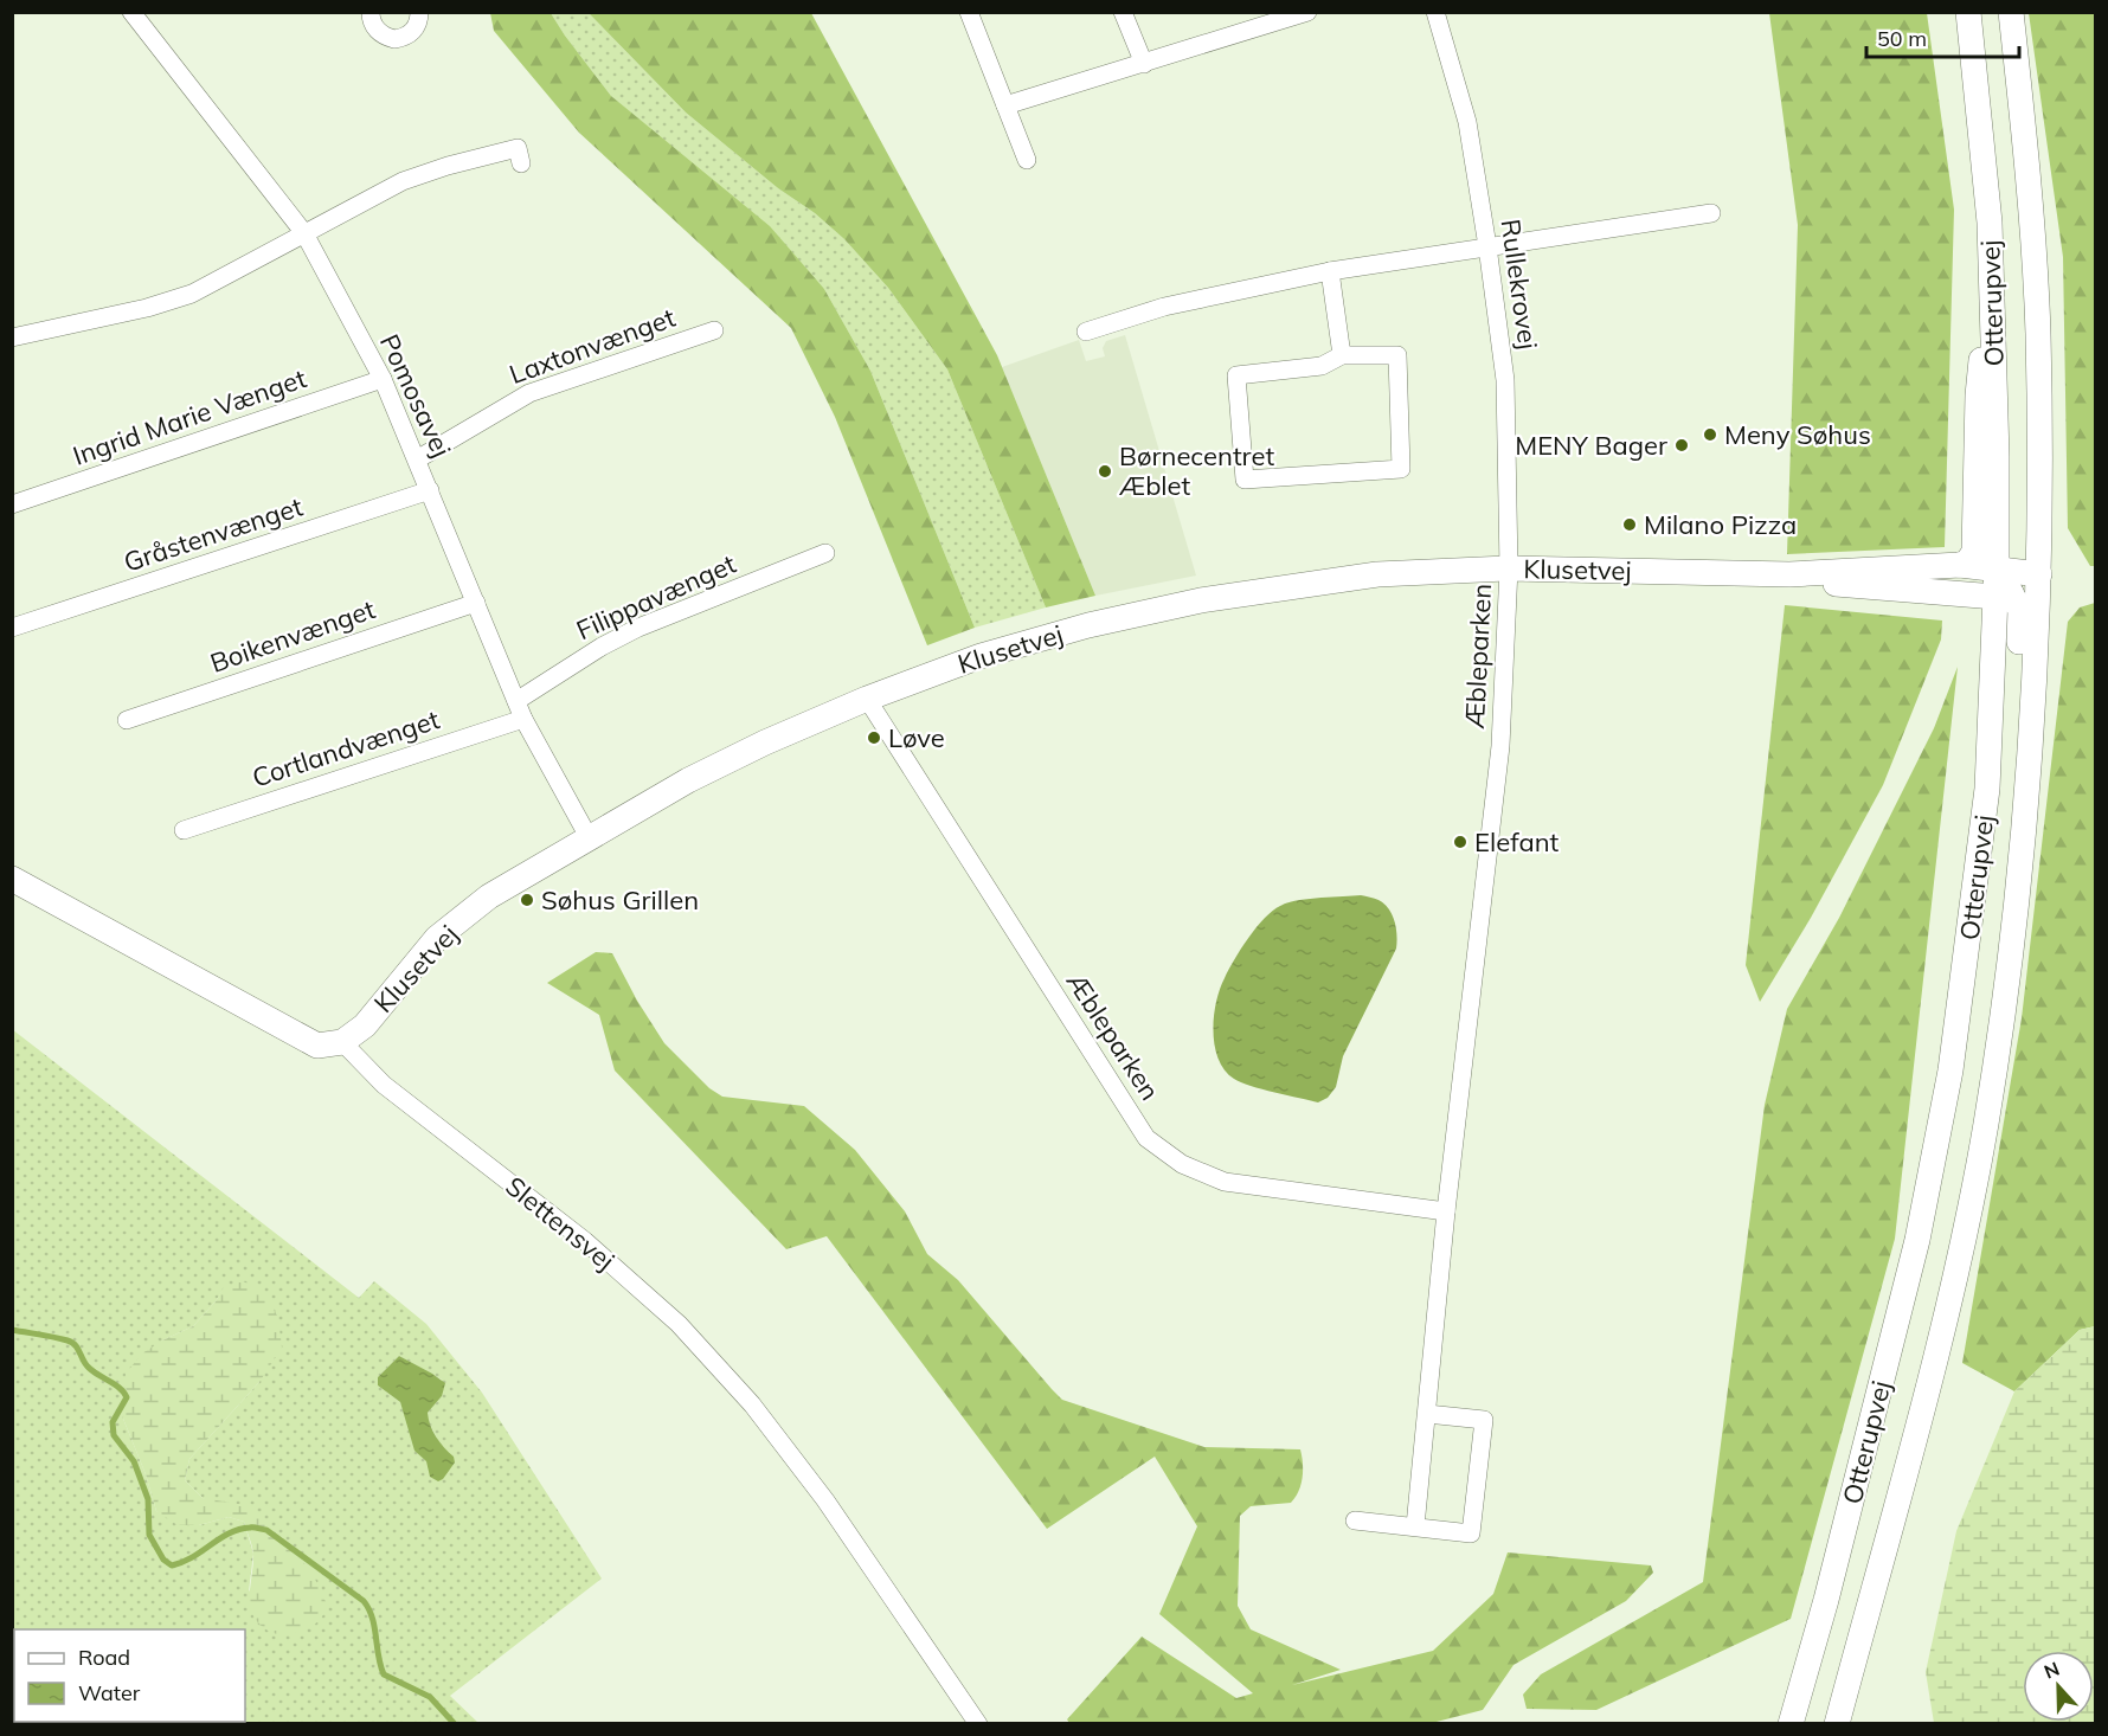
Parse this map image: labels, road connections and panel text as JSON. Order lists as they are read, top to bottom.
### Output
{
  "streets": {
    "main road": ["Otterupvej", "Klusetvej"],
    "street": [
      "Rullekrovej",
      "Laxtonvænget",
      "Pomosavej",
      "Ingrid Marie Vænget",
      "Gråstenvænget",
      "Filippavænget",
      "Boikenvænget",
      "Æbleparken",
      "Cortlandvænget",
      "Slettensvej"
    ]
  },
  "crossings": [
    ["Rullekrovej", "Klusetvej"],
    ["Rullekrovej", "Æbleparken"],
    ["Otterupvej", "Klusetvej"],
    ["Laxtonvænget", "Pomosavej"],
    ["Pomosavej", "Ingrid Marie Vænget"],
    ["Pomosavej", "Gråstenvænget"],
    ["Pomosavej", "Klusetvej"],
    ["Pomosavej", "Filippavænget"],
    ["Pomosavej", "Boikenvænget"],
    ["Pomosavej", "Cortlandvænget"],
    ["Klusetvej", "Æbleparken"],
    ["Klusetvej", "Slettensvej"]
  ],
  "places": [
    "Meny Søhus",
    "MENY Bager",
    "Børnecentret Æblet",
    "Milano Pizza",
    "Løve",
    "Elefant",
    "Søhus Grillen"
  ],
  "legend": ["Road", "Water"],
  "scale_bar": "50 m",
  "north": "top"
}
